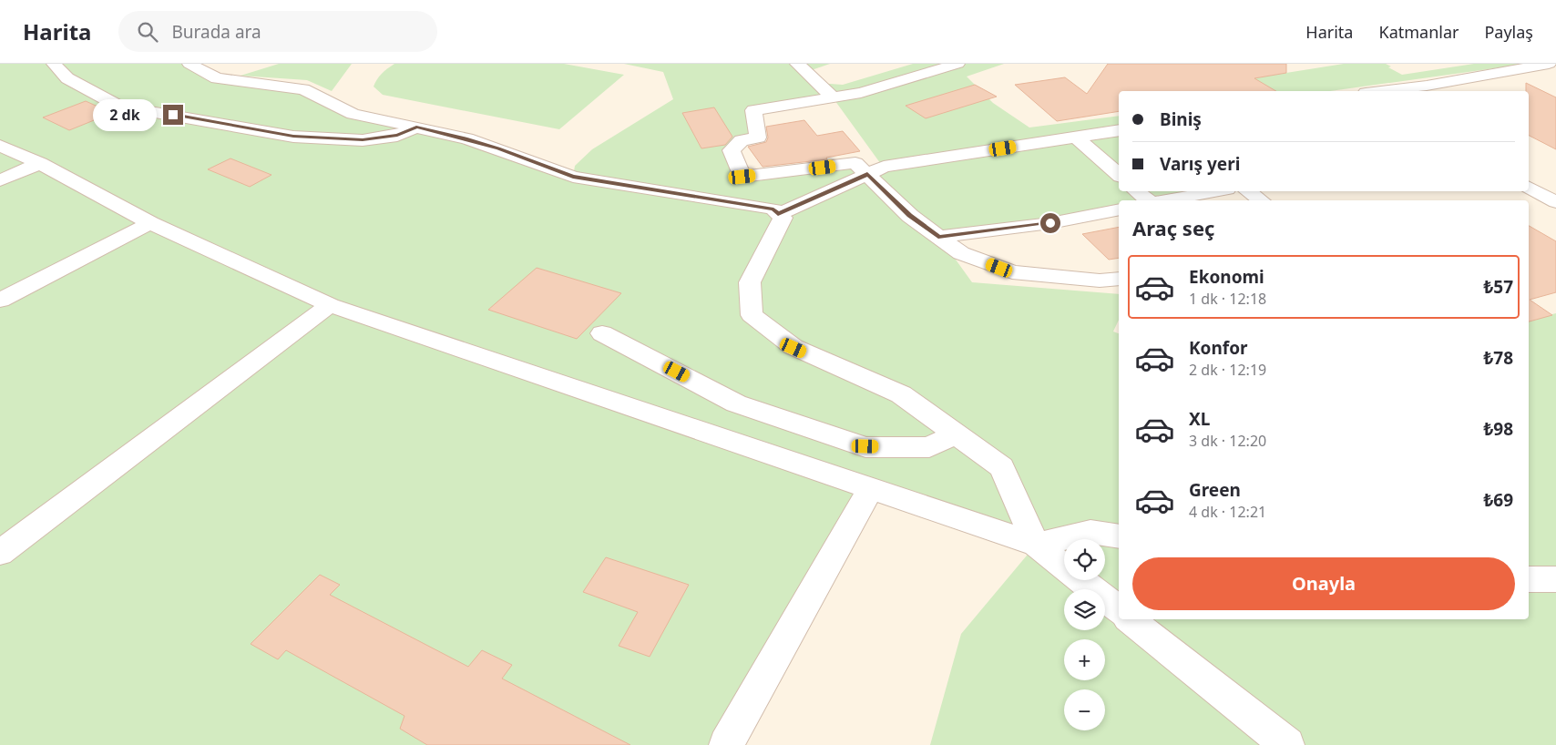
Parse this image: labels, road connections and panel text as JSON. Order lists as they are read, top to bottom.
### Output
{
  "page": {
    "header": "Harita",
    "search": "Burada ara",
    "nav": ["Harita", "Katmanlar", "Paylaş"],
    "banner": ["Biniş", "Varış yeri"],
    "bubble": "2 dk",
    "heading": "Araç seç",
    "list": [
      {
        "name": "Ekonomi",
        "note": "1 dk · 12:18",
        "value": "₺57"
      },
      {
        "name": "Konfor",
        "note": "2 dk · 12:19",
        "value": "₺78"
      },
      {
        "name": "XL",
        "note": "3 dk · 12:20",
        "value": "₺98"
      },
      {
        "name": "Green",
        "note": "4 dk · 12:21",
        "value": "₺69"
      }
    ],
    "map_buttons": ["+", "−"],
    "buttons": "Onayla"
  }
}
